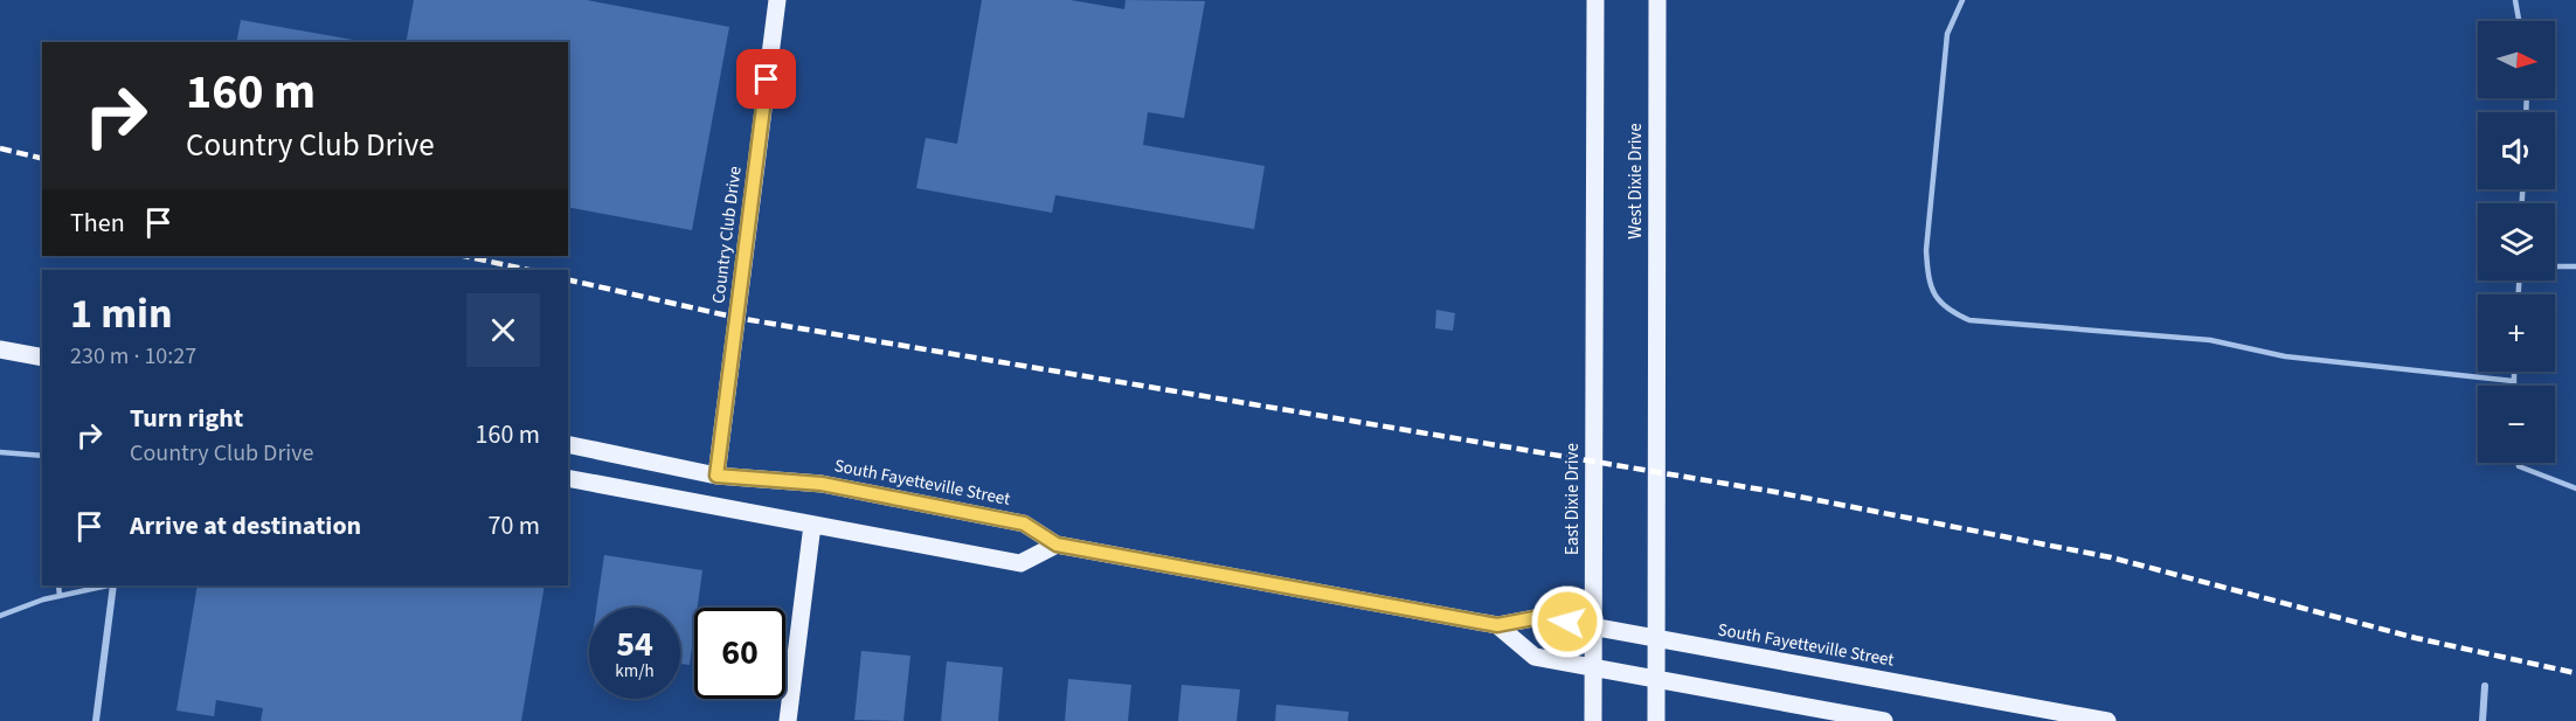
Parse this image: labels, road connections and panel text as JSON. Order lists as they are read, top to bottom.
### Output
{
  "streets": {
    "main road": [
      "West Dixie Drive",
      "Country Club Drive",
      "South Fayetteville Street",
      "East Dixie Drive"
    ]
  },
  "crossings": [
    ["Country Club Drive", "South Fayetteville Street"]
  ],
  "north": "right",
  "page": {
    "map_buttons": ["+", "−"],
    "turn": ["160 m", "Country Club Drive"],
    "then": "Then",
    "heading": ["1 min", "230 m · 10:27"],
    "list": [
      {
        "name": "Turn right",
        "note": "Country Club Drive",
        "value": "160 m"
      },
      {
        "name": "Arrive at destination",
        "value": "70 m"
      }
    ],
    "speed": "54 km/h",
    "limit": "60"
  }
}
